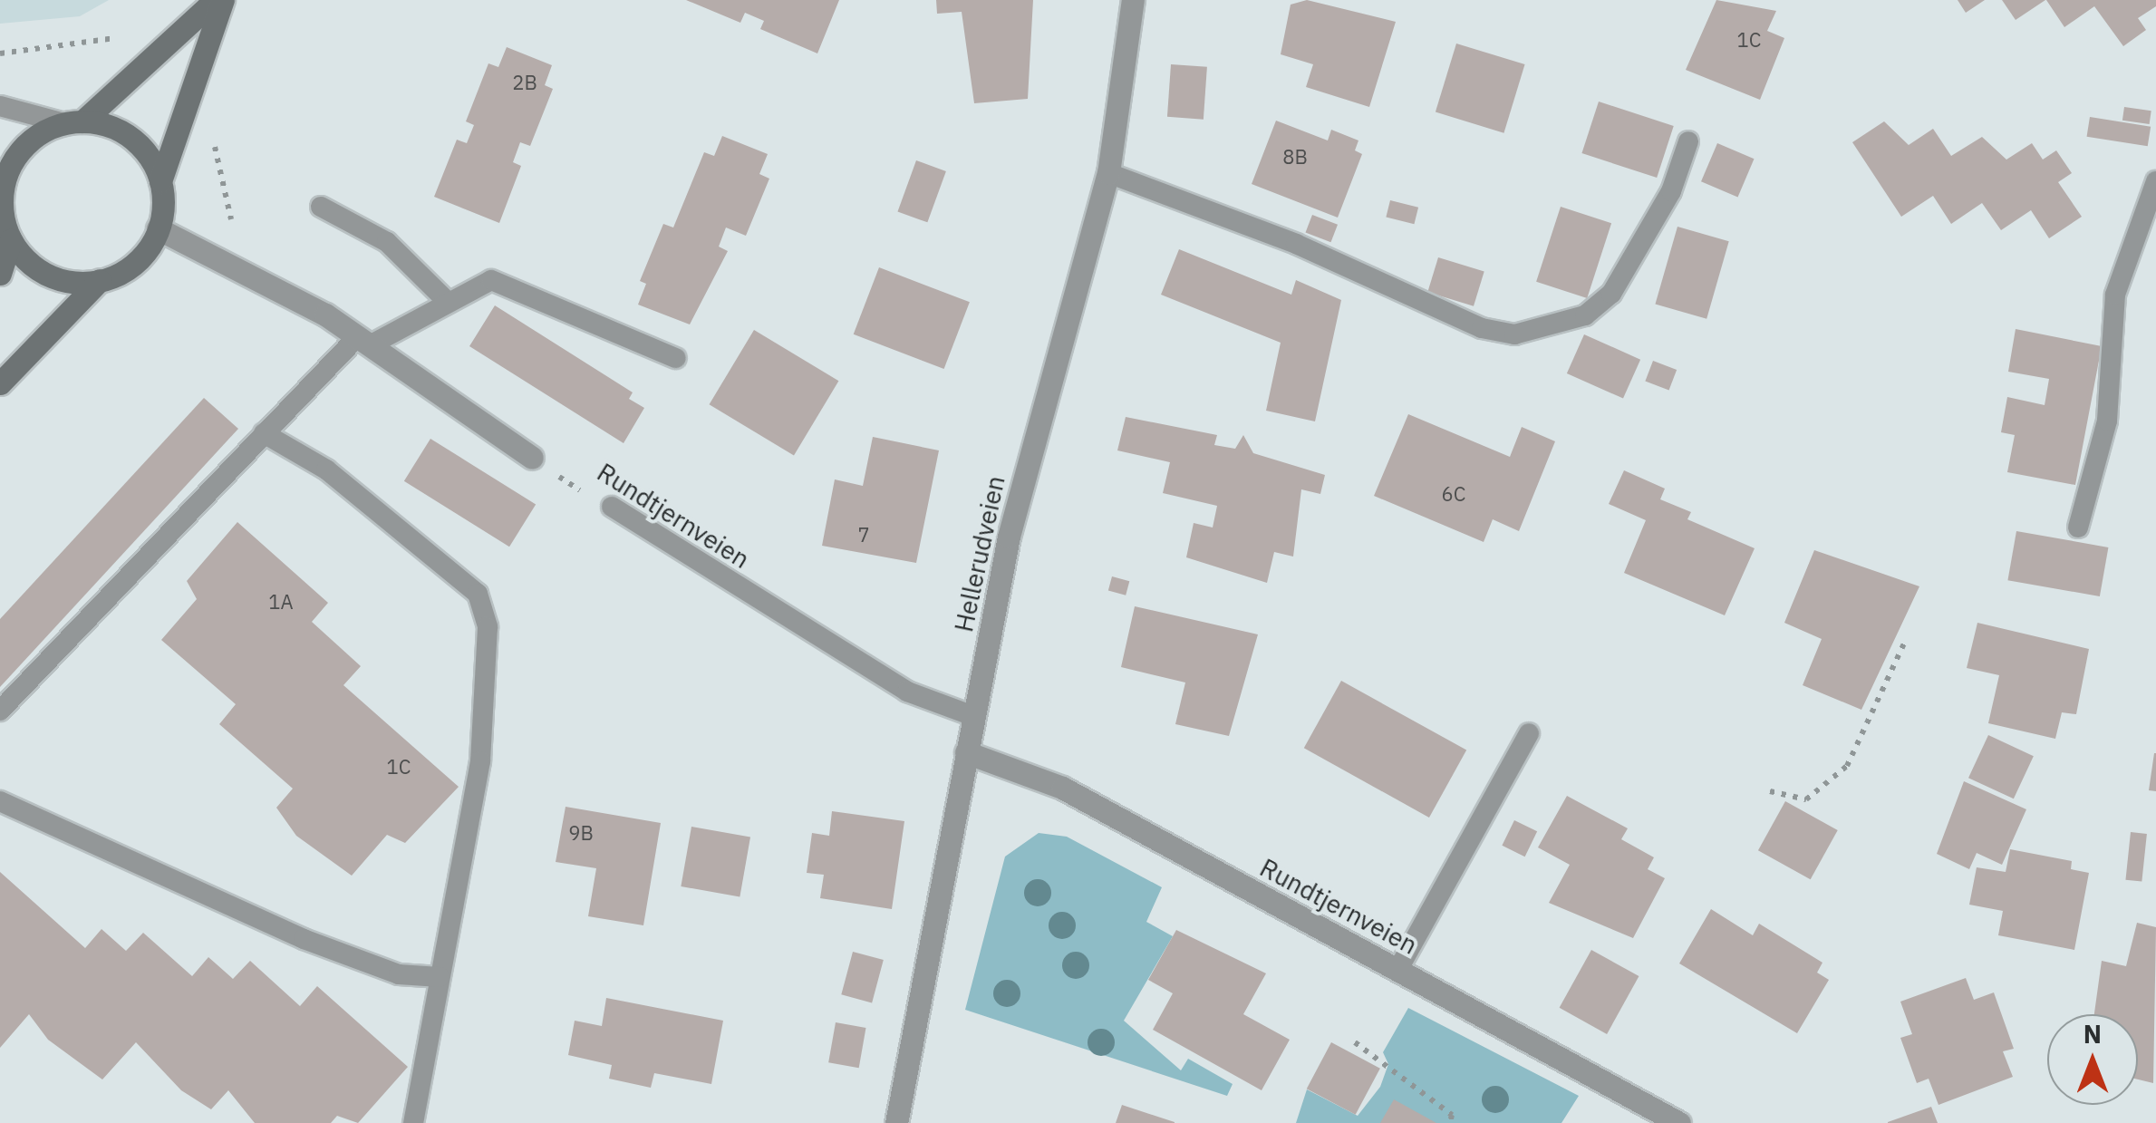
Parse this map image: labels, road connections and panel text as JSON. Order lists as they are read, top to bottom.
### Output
{
  "streets": {
    "street": ["Rundtjernveien", "Hellerudveien"]
  },
  "crossings": [
    ["Rundtjernveien", "Hellerudveien"]
  ],
  "house_numbers": [
    "1C",
    "2B",
    "8B",
    "6C",
    "7",
    "1A",
    "1C",
    "9B"
  ],
  "north": "top"
}
